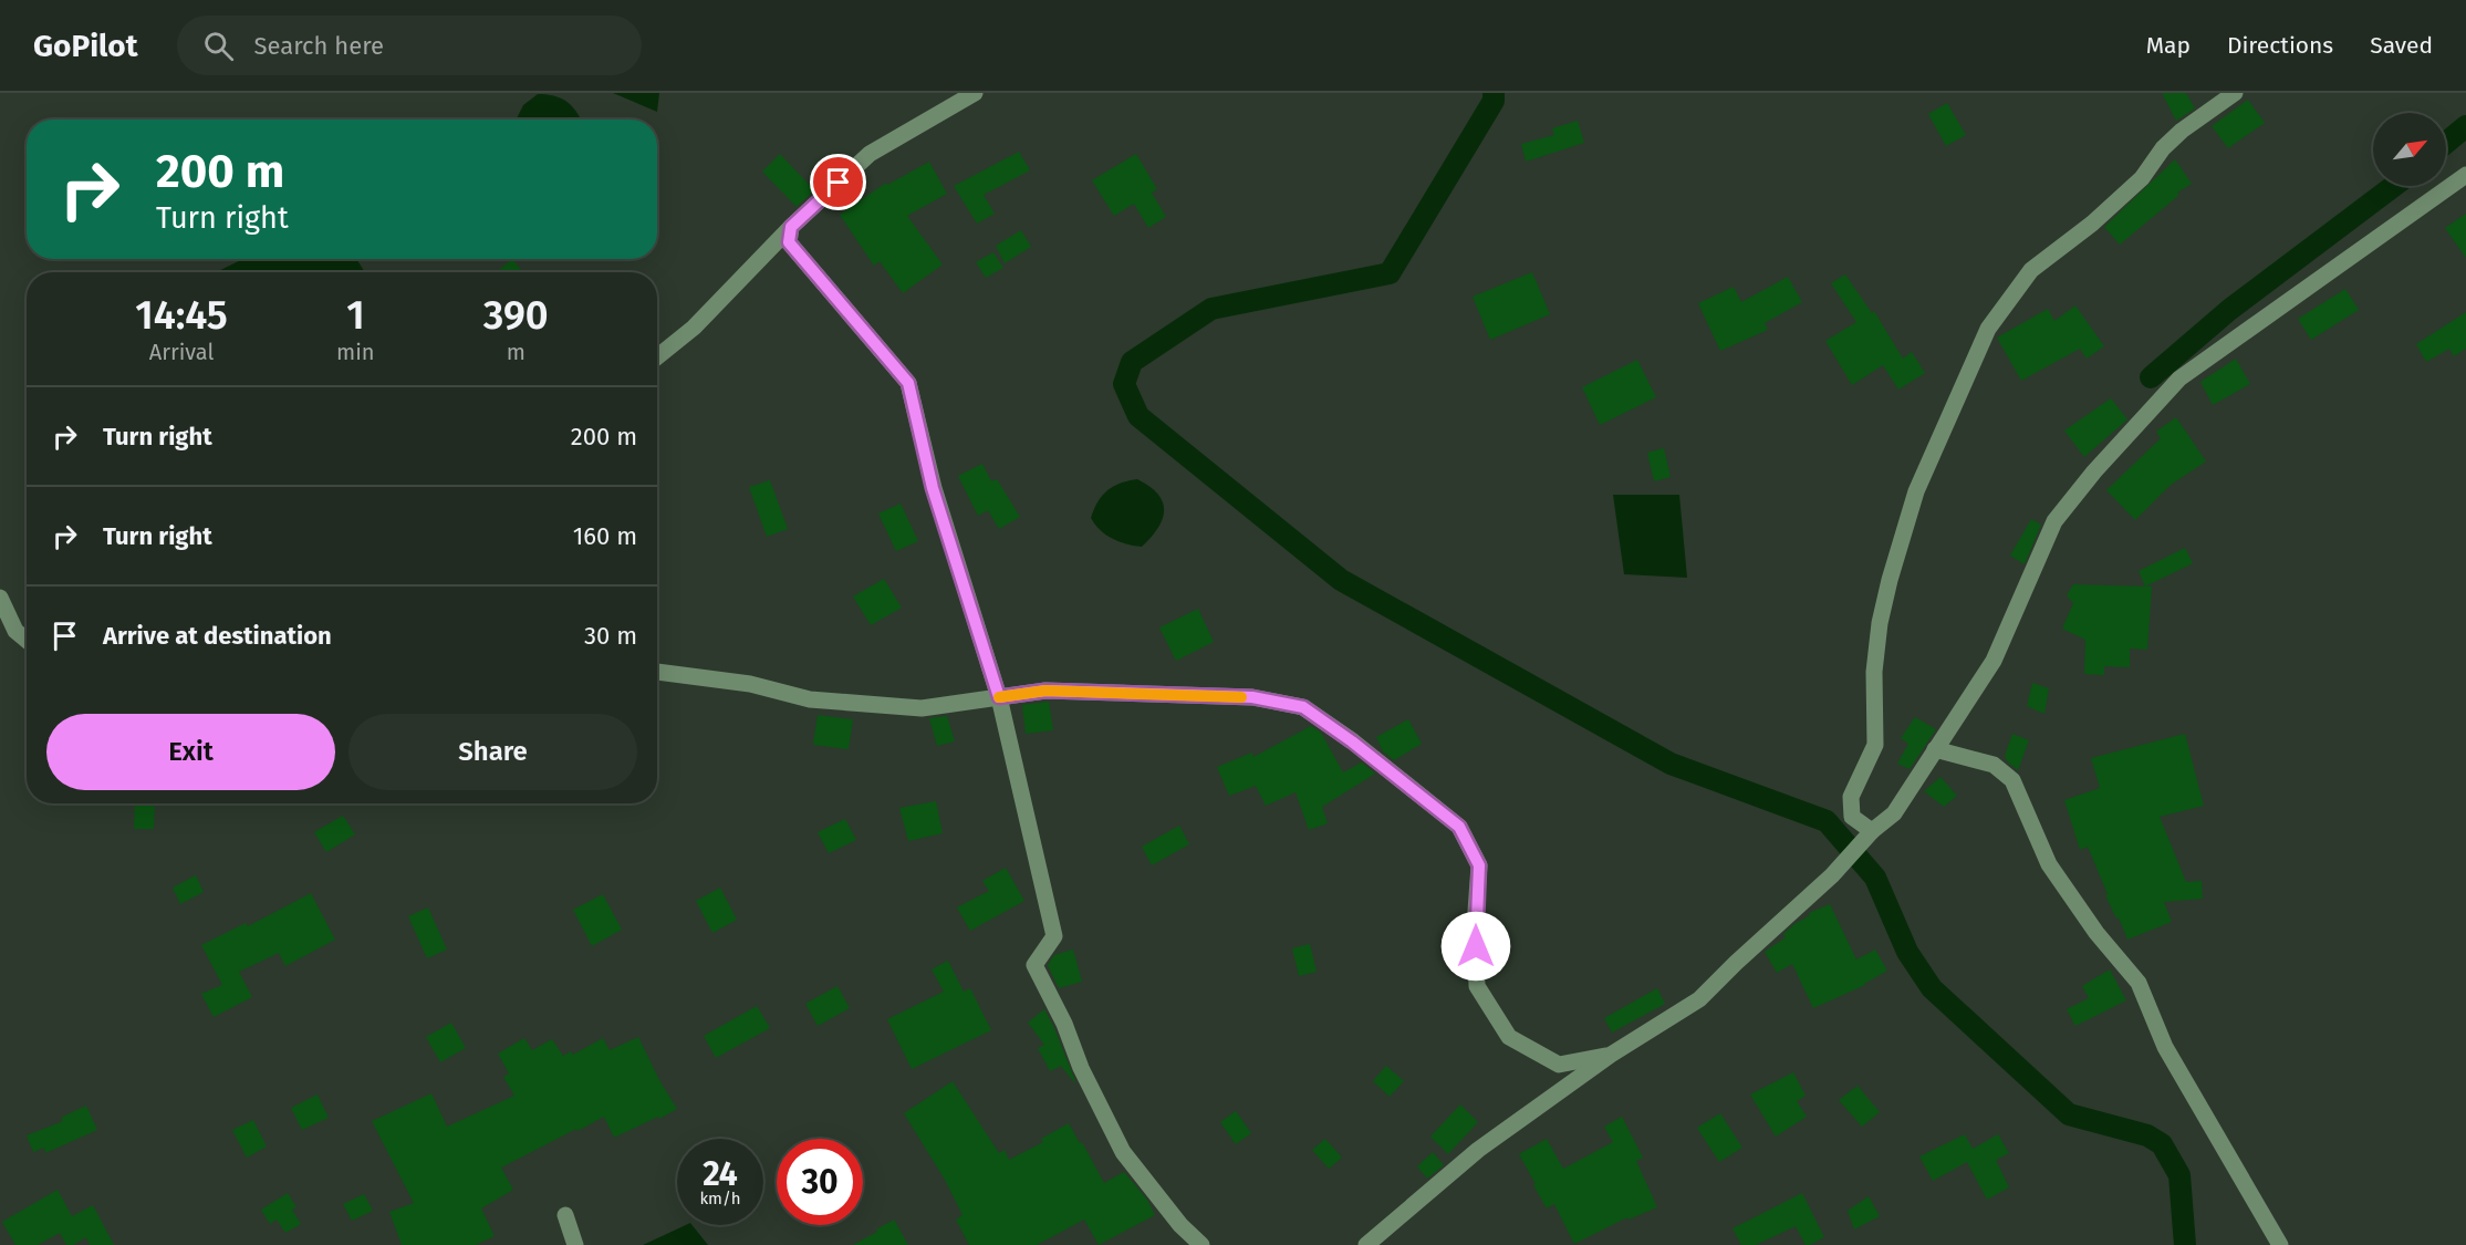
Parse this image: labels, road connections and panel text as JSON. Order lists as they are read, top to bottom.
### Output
{
  "north": "top right",
  "page": {
    "header": "GoPilot",
    "search": "Search here",
    "nav": ["Map", "Directions", "Saved"],
    "turn": ["200 m", "Turn right"],
    "eta": [
      "14:45",
      "Arrival",
      "1",
      "min",
      "390",
      "m"
    ],
    "list": [
      {
        "name": "Turn right",
        "value": "200 m"
      },
      {
        "name": "Turn right",
        "value": "160 m"
      },
      {
        "name": "Arrive at destination",
        "value": "30 m"
      }
    ],
    "buttons": ["Exit", "Share"],
    "speed": "24 km/h",
    "limit": "30"
  }
}
